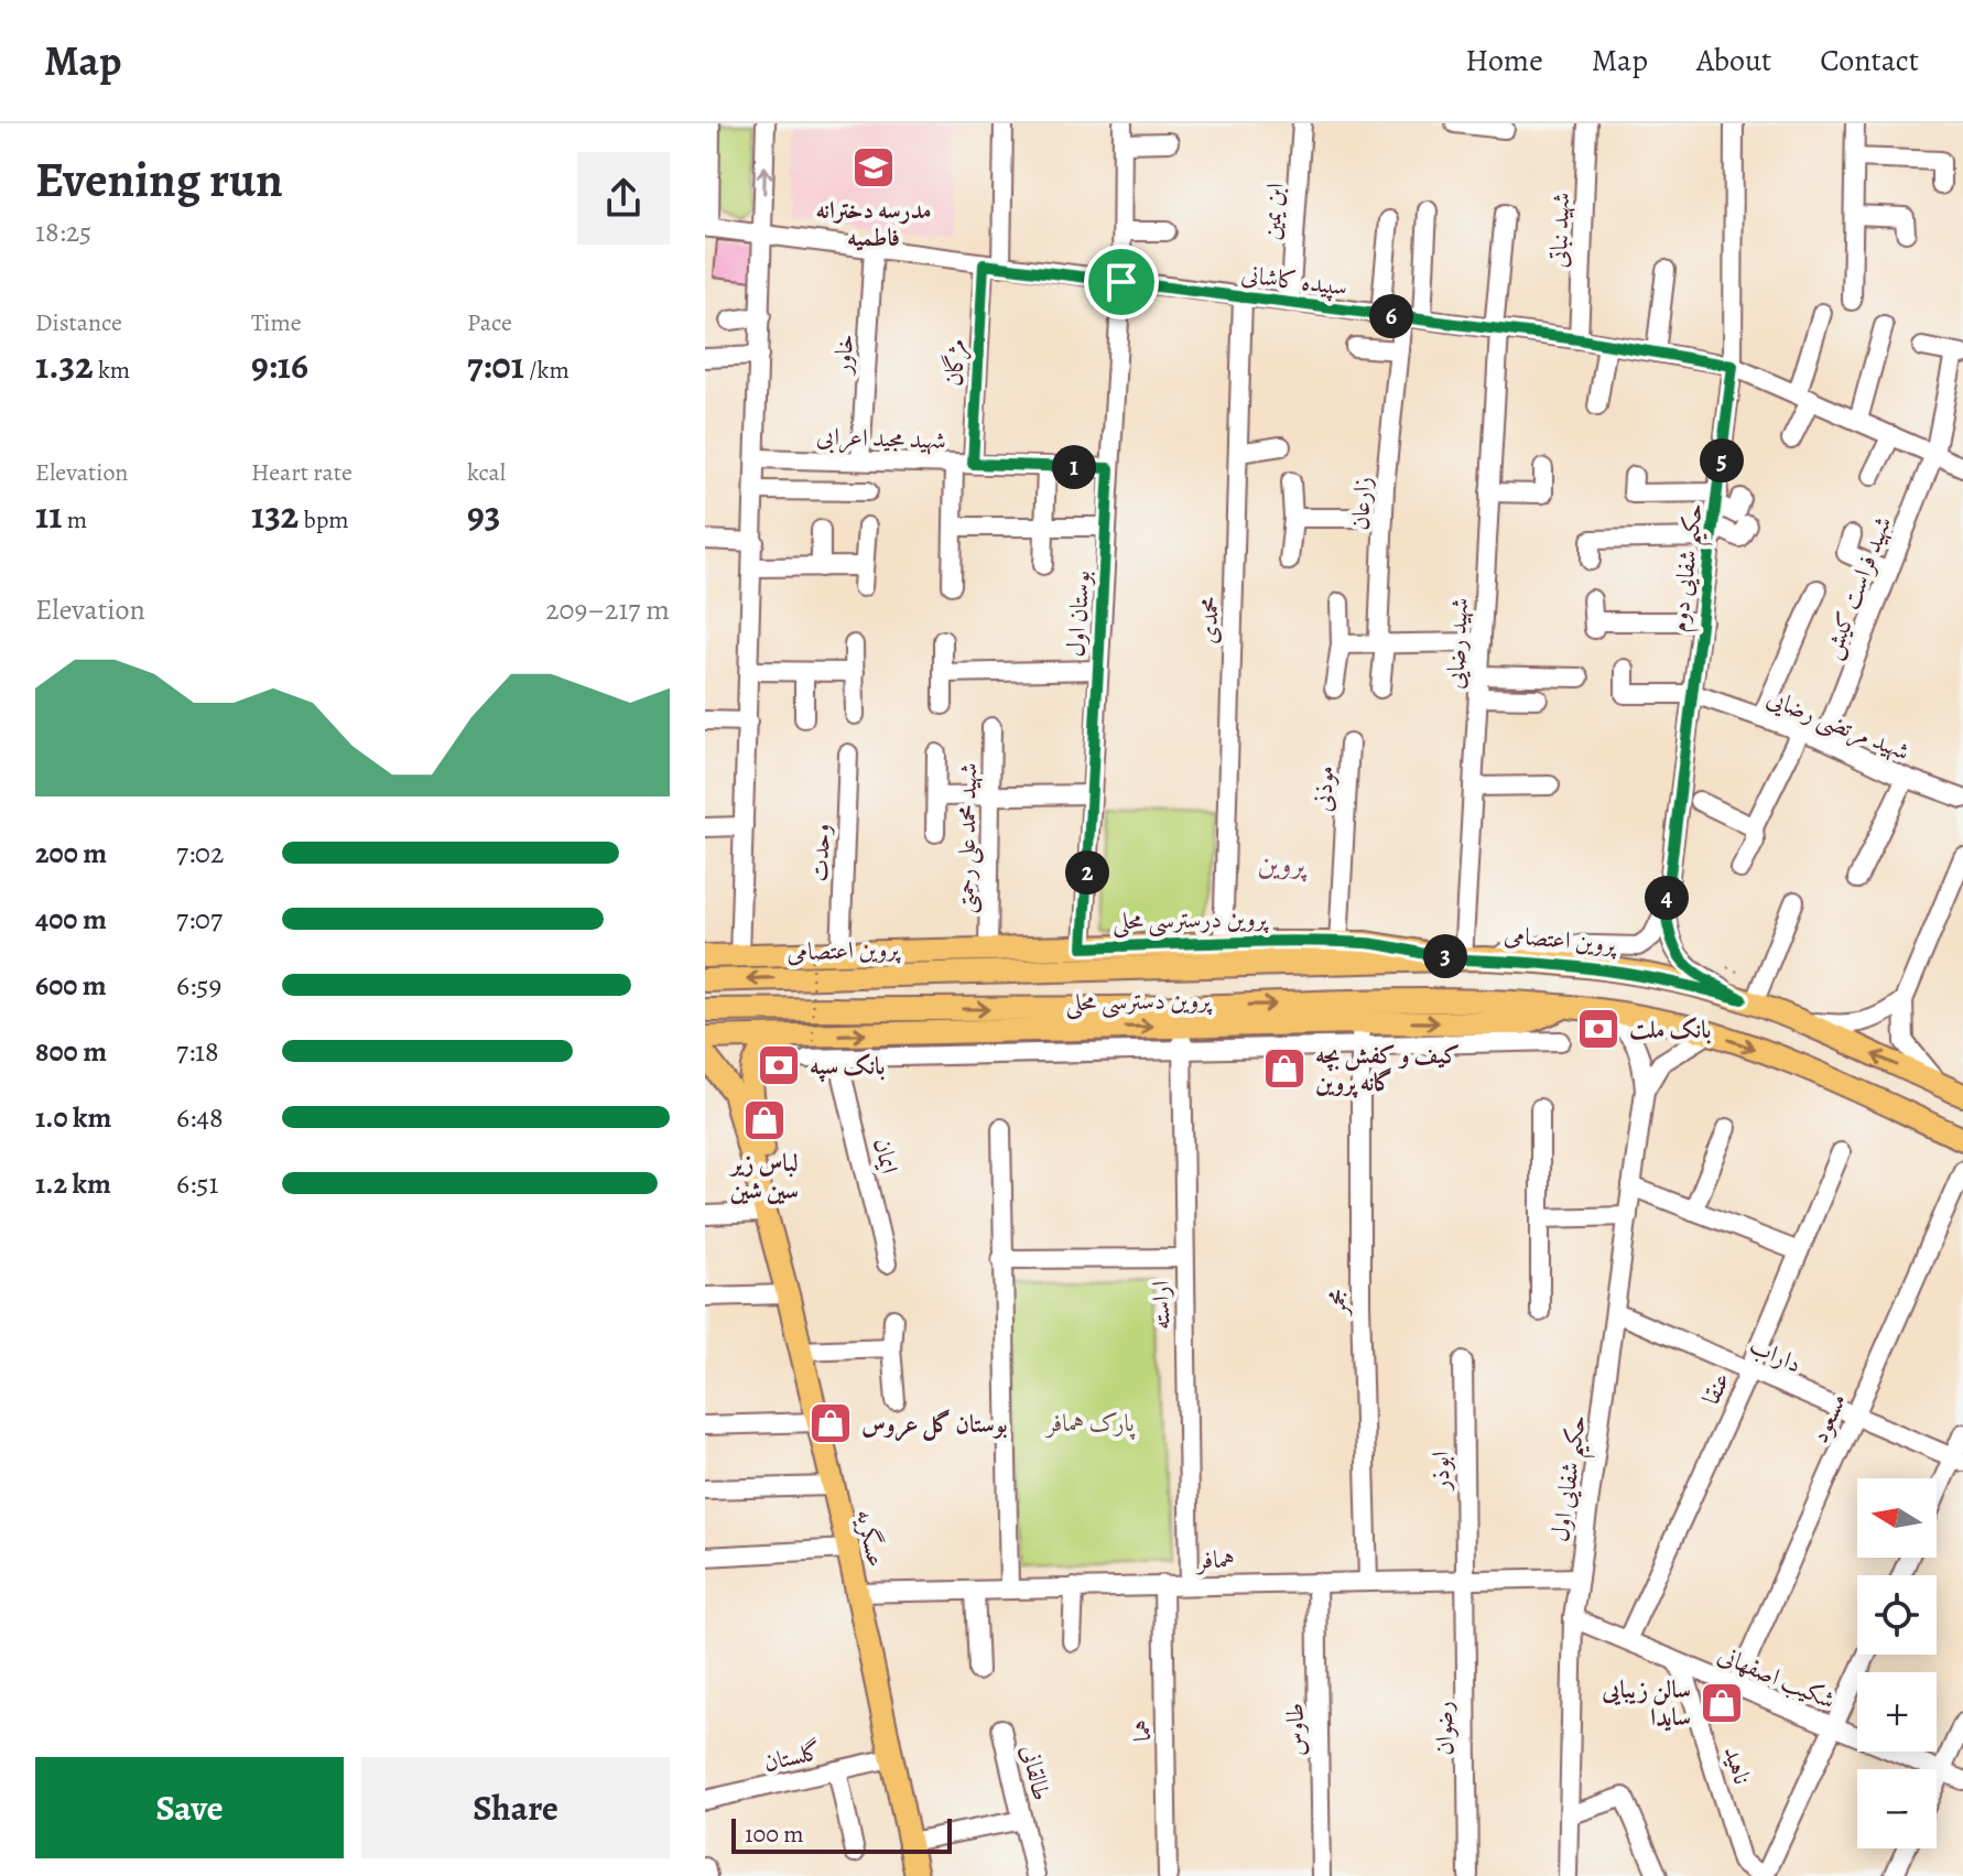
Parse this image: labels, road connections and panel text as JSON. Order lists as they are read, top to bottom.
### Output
{
  "streets": {
    "main road": [
      "پروین درسترسی محلی",
      "پروین اعتصامی",
      "پروین دسترسی محلی",
      "عسگریه"
    ],
    "street": [
      "ابن یمین",
      "شهید نباتی",
      "سپیده کاشانی",
      "خاور",
      "مژگان",
      "شهید مجید اعرابی",
      "زارعان",
      "حکیم شفایی دوم",
      "شهید فراست کیش",
      "بوستان اول",
      "محمدی",
      "شهید رضایی",
      "شهید مرتضی رضایی",
      "موذنی",
      "شهید محمد علی رحمتی",
      "وحدت",
      "ایمان",
      "مجمر",
      "اراسته",
      "داراب",
      "عنقا",
      "مسعود",
      "ابوذر",
      "حکیم شفایی اول",
      "همافر",
      "شکیب اصفهانی",
      "رضوان",
      "طاوس",
      "هما",
      "گلستان",
      "ناهید",
      "طالقانی"
    ]
  },
  "crossings": [
    ["ابن یمین", "سپیده کاشانی"],
    ["شهید نباتی", "سپیده کاشانی"],
    ["سپیده کاشانی", "خاور"],
    ["سپیده کاشانی", "مژگان"],
    ["سپیده کاشانی", "زارعان"],
    ["سپیده کاشانی", "حکیم شفایی دوم"],
    ["سپیده کاشانی", "شهید فراست کیش"],
    ["سپیده کاشانی", "بوستان اول"],
    ["سپیده کاشانی", "محمدی"],
    ["سپیده کاشانی", "شهید رضایی"],
    ["خاور", "شهید مجید اعرابی"],
    ["مژگان", "شهید مجید اعرابی"],
    ["شهید مجید اعرابی", "بوستان اول"],
    ["حکیم شفایی دوم", "شهید مرتضی رضایی"],
    ["شهید فراست کیش", "شهید مرتضی رضایی"],
    ["بوستان اول", "پروین درسترسی محلی"],
    ["محمدی", "پروین درسترسی محلی"],
    ["شهید رضایی", "پروین درسترسی محلی"],
    ["شهید رضایی", "پروین اعتصامی"],
    ["موذنی", "پروین درسترسی محلی"],
    ["شهید محمد علی رحمتی", "پروین درسترسی محلی"],
    ["وحدت", "پروین درسترسی محلی"],
    ["پروین درسترسی محلی", "پروین اعتصامی"],
    ["پروین دسترسی محلی", "مجمر"],
    ["پروین دسترسی محلی", "اراسته"],
    ["مجمر", "همافر"],
    ["اراسته", "همافر"],
    ["داراب", "عنقا"],
    ["داراب", "مسعود"],
    ["داراب", "حکیم شفایی اول"],
    ["عنقا", "شکیب اصفهانی"],
    ["مسعود", "شکیب اصفهانی"],
    ["ابوذر", "همافر"],
    ["ابوذر", "رضوان"],
    ["حکیم شفایی اول", "همافر"],
    ["حکیم شفایی اول", "شکیب اصفهانی"],
    ["عسگریه", "همافر"],
    ["عسگریه", "گلستان"],
    ["عسگریه", "طالقانی"],
    ["همافر", "رضوان"],
    ["همافر", "طاوس"],
    ["همافر", "هما"],
    ["شکیب اصفهانی", "ناهید"]
  ],
  "districts": ["پروین"],
  "parks": ["پارک همافر"],
  "places": {
    "school or university": ["مدرسه دخترانه فاطمیه"],
    "bank": ["بانک ملت", "بانک سپه"],
    "shop": [
      "کیف و کفش بچه گانه پروین",
      "لباس زیر سین شین",
      "بوستان گل عروس",
      "سالن زیبایی سایدا"
    ]
  },
  "scale_bar": "100 m",
  "north": "left",
  "page": {
    "header": "Map",
    "nav": [
      "Home",
      "Map",
      "About",
      "Contact"
    ],
    "heading": ["Evening run", "18:25"],
    "stats": [
      ["Distance", "1.32 km"],
      ["Time", "9:16"],
      ["Pace", "7:01 /km"],
      ["Elevation", "11 m"],
      ["Heart rate", "132 bpm"],
      ["kcal", "93"]
    ],
    "pins": [
      "6",
      "5",
      "1",
      "2",
      "4",
      "3"
    ],
    "chart": ["Elevation", "209–217 m"],
    "list": [
      {
        "name": "200 m",
        "note": "7:02"
      },
      {
        "name": "400 m",
        "note": "7:07"
      },
      {
        "name": "600 m",
        "note": "6:59"
      },
      {
        "name": "800 m",
        "note": "7:18"
      },
      {
        "name": "1.0 km",
        "note": "6:48"
      },
      {
        "name": "1.2 km",
        "note": "6:51"
      }
    ],
    "map_buttons": ["+", "−"],
    "buttons": ["Save", "Share"],
    "scale": "100 m"
  }
}
